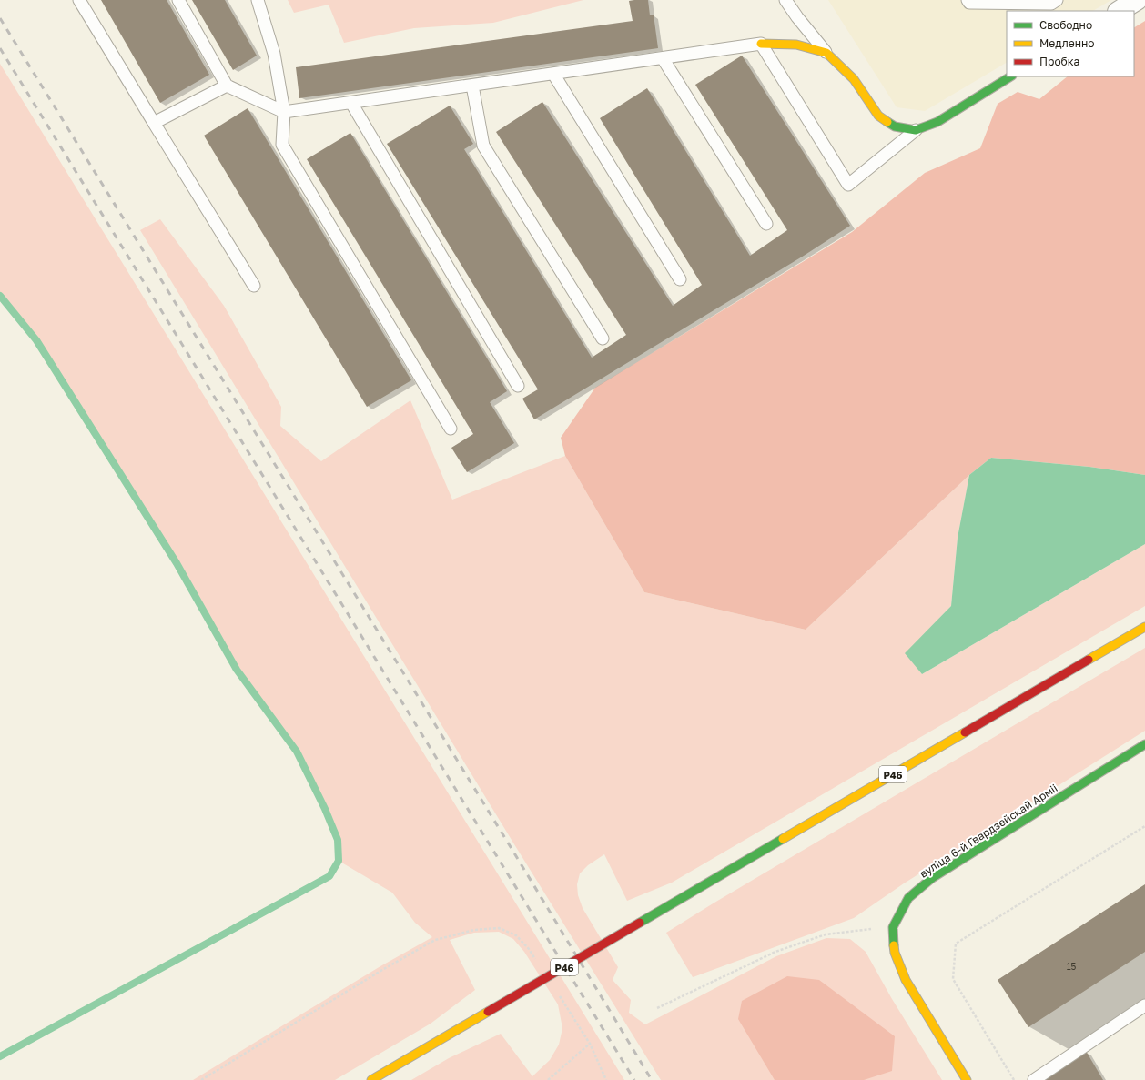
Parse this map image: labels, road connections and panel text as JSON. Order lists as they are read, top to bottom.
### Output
{
  "streets": {
    "main road": ["Р46", "вуліца 6-й Гвардзейскай Арміі"]
  },
  "house_numbers": ["15"],
  "legend": ["Свободно", "Медленно", "Пробка"]
}
